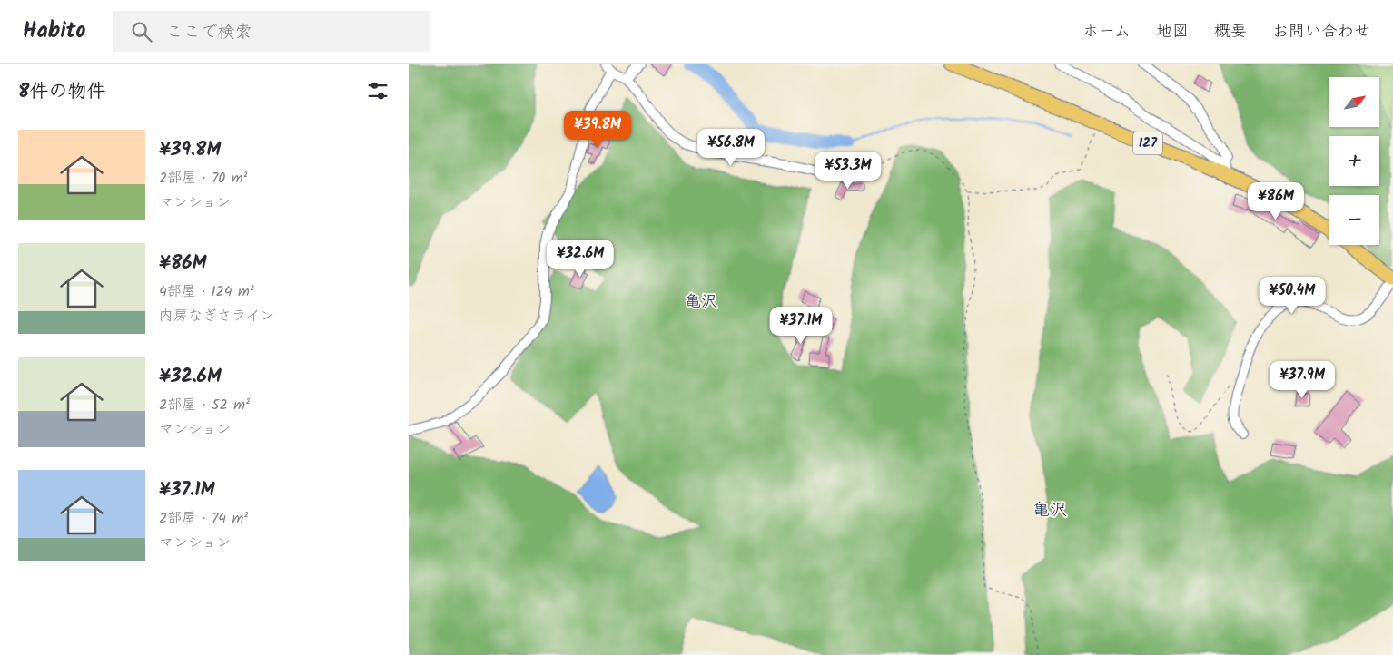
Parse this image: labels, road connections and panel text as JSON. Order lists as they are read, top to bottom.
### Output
{
  "streets": {
    "highway": ["127"]
  },
  "districts": ["亀沢", "亀沢"],
  "north": "top right",
  "page": {
    "header": "Habito",
    "search": "ここで検索",
    "nav": [
      "ホーム",
      "地図",
      "概要",
      "お問い合わせ"
    ],
    "heading": "8件の物件",
    "map_buttons": ["+", "−"],
    "price": [
      "¥39.8M",
      "¥56.8M",
      "¥53.3M",
      "¥86M",
      "¥32.6M",
      "¥50.4M",
      "¥37.1M",
      "¥37.9M"
    ],
    "list": [
      {
        "name": "¥39.8M",
        "note": "2部屋 · 70 m² · マンション"
      },
      {
        "name": "¥86M",
        "note": "4部屋 · 124 m² · 内房なぎさライン"
      },
      {
        "name": "¥32.6M",
        "note": "2部屋 · 52 m² · マンション"
      },
      {
        "name": "¥37.1M",
        "note": "2部屋 · 74 m² · マンション"
      }
    ]
  }
}
